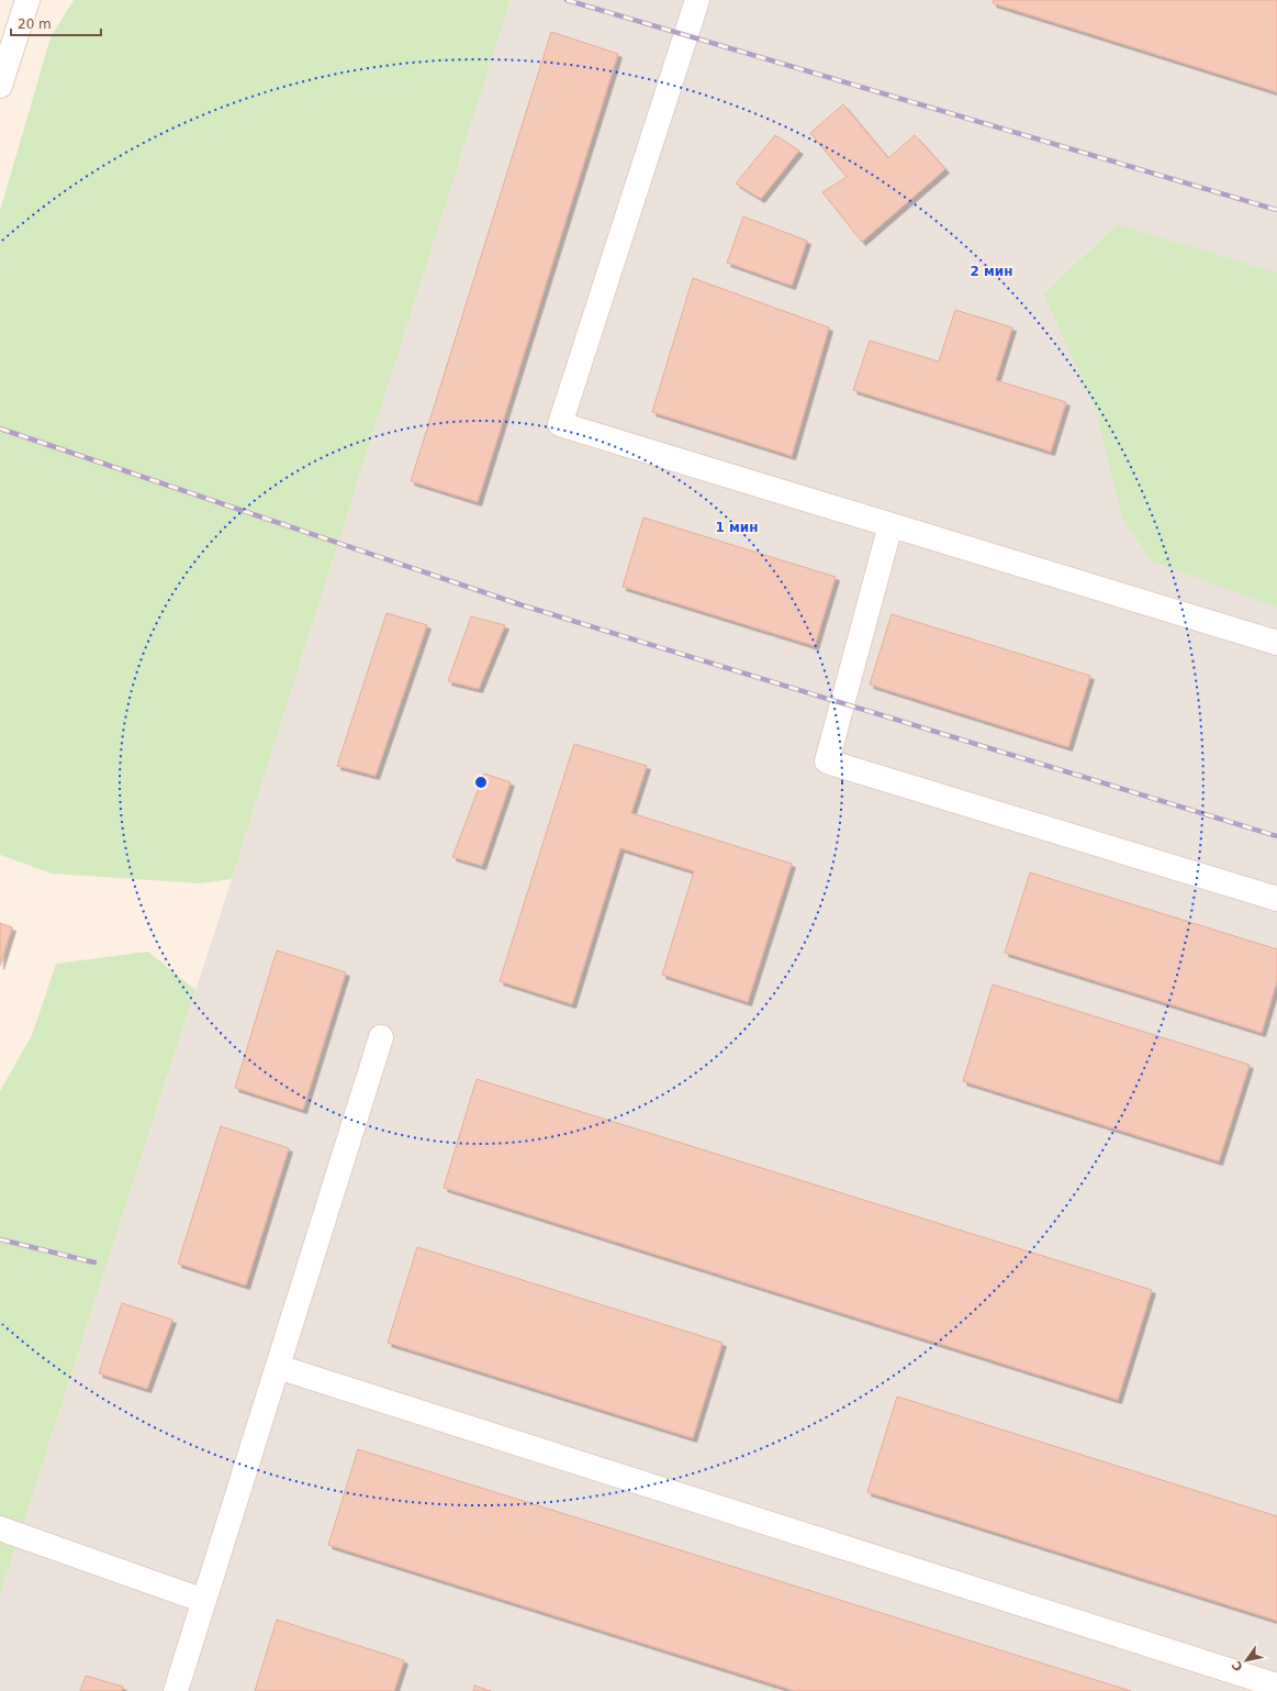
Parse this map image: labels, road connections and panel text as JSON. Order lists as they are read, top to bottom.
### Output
{
  "scale_bar": "20 m",
  "north": "bottom left",
  "rings": ["2 мин", "1 мин"]
}
